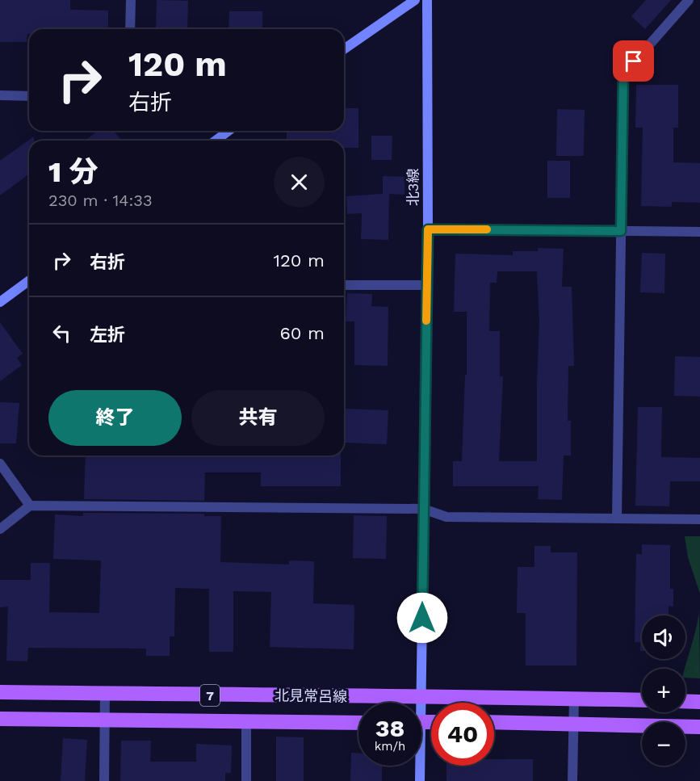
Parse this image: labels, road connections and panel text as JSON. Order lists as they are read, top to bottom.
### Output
{
  "streets": {
    "main road": ["7", "北見常呂線"],
    "street": ["北3線"]
  },
  "crossings": [
    ["北3線", "北見常呂線"]
  ],
  "page": {
    "turn": ["120 m", "右折"],
    "heading": ["1 分", "230 m · 14:33"],
    "list": [
      {
        "name": "右折",
        "value": "120 m"
      },
      {
        "name": "左折",
        "value": "60 m"
      }
    ],
    "buttons": ["終了", "共有"],
    "map_buttons": ["+", "−"],
    "speed": "38 km/h",
    "limit": "40"
  }
}
